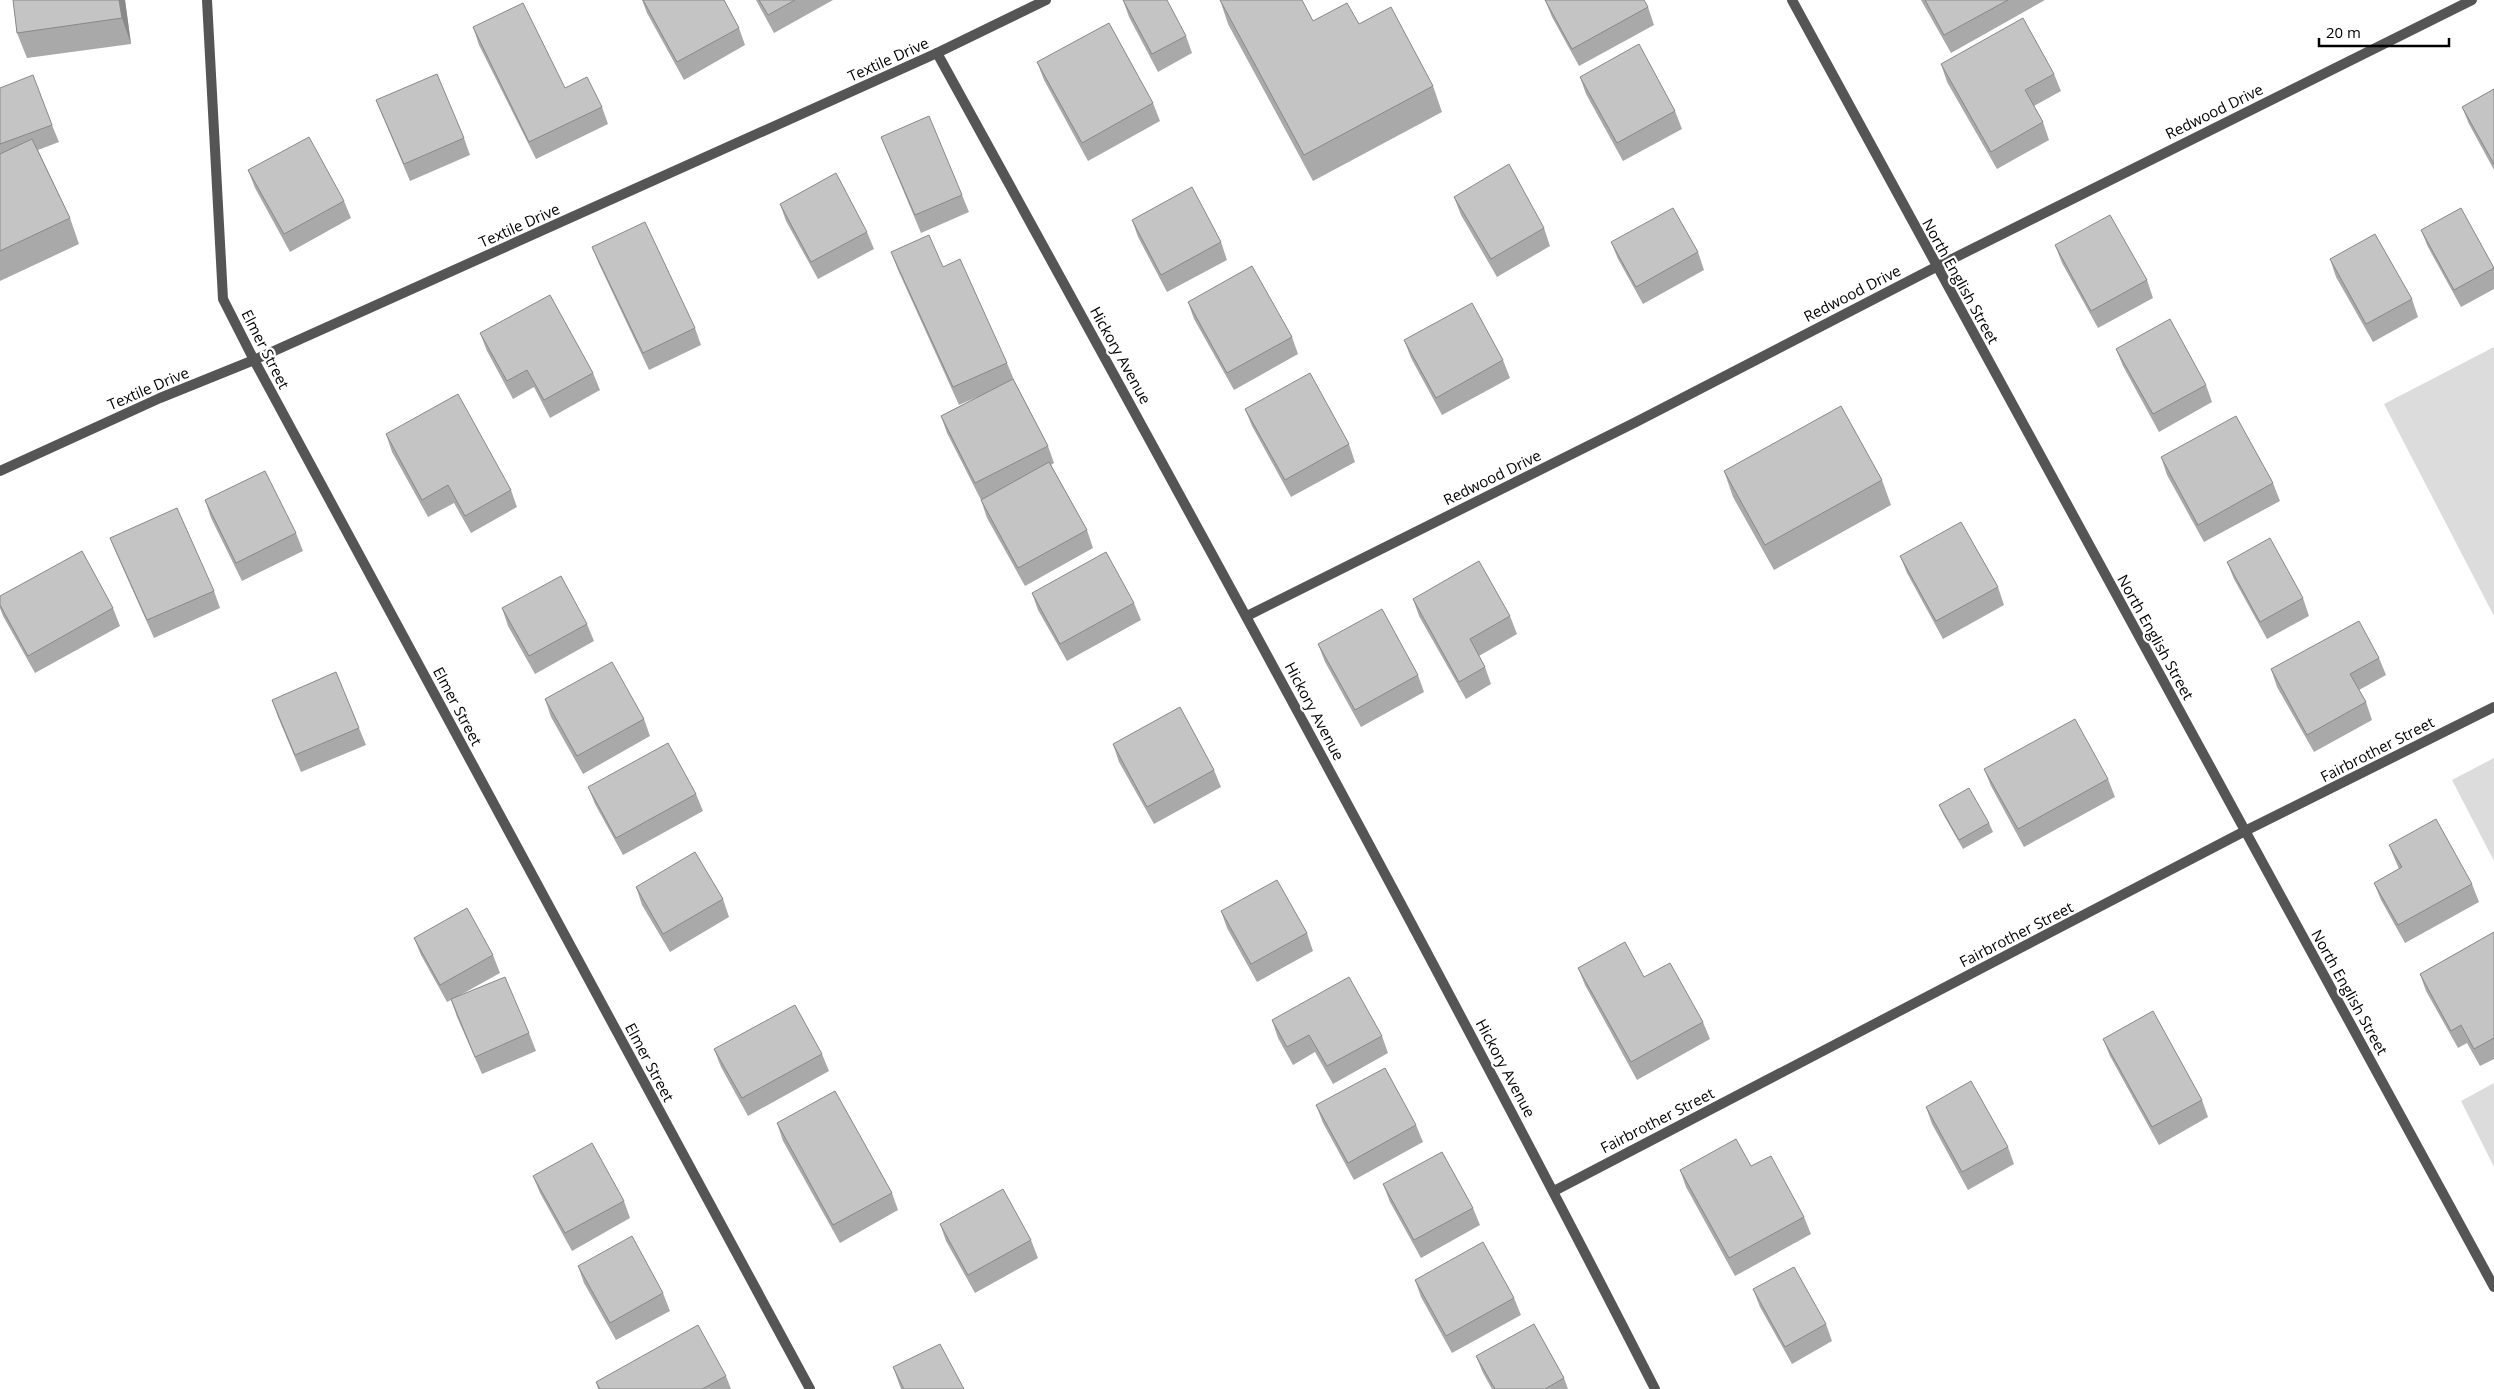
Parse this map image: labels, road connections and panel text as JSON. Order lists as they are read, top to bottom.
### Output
{
  "streets": {
    "street": [
      "Textile Drive",
      "Redwood Drive",
      "North English Street",
      "Elmer Street",
      "Hickory Avenue",
      "Fairbrother Street"
    ]
  },
  "crossings": [
    ["Textile Drive", "Elmer Street"],
    ["Textile Drive", "Hickory Avenue"],
    ["Redwood Drive", "North English Street"],
    ["Redwood Drive", "Hickory Avenue"],
    ["North English Street", "Fairbrother Street"],
    ["Hickory Avenue", "Fairbrother Street"]
  ],
  "scale_bar": "20 m"
}
